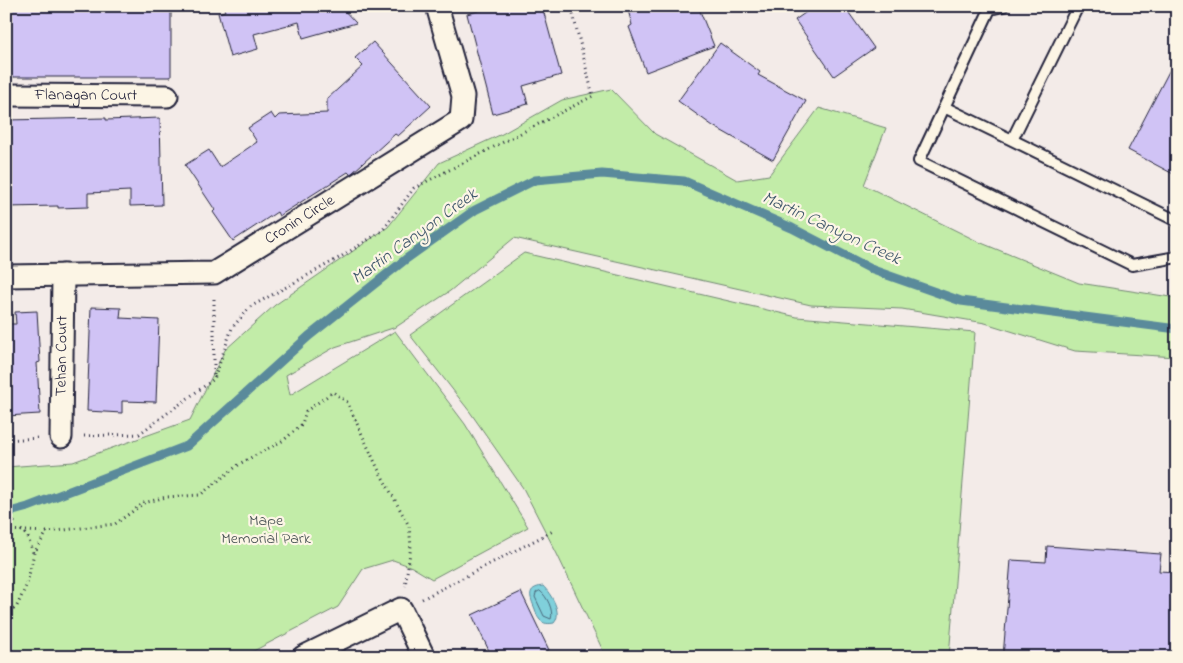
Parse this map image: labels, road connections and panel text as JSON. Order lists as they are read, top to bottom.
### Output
{
  "streets": {
    "street": ["Flanagan Court", "Cronin Circle", "Tehan Court"]
  },
  "water": ["Martin Canyon Creek"],
  "parks": ["Mape Memorial Park"]
}
